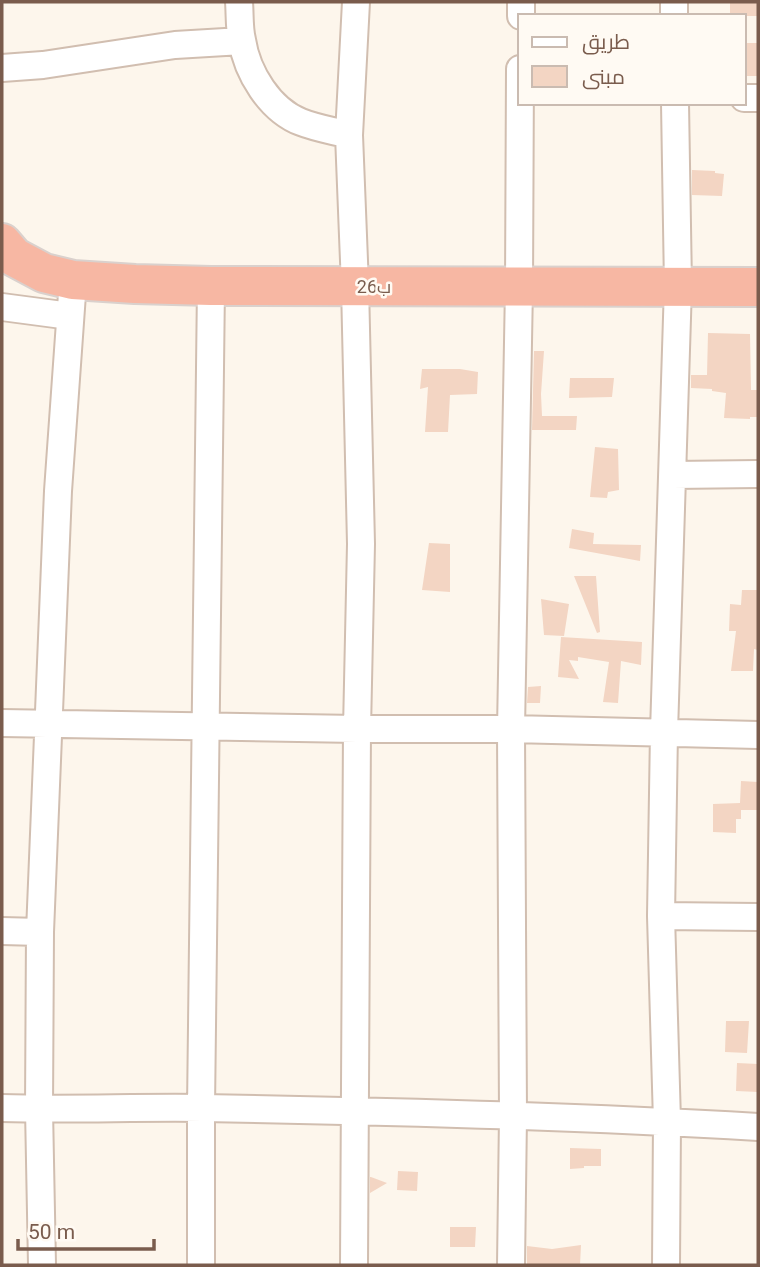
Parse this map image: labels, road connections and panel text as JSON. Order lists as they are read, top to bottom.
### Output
{
  "streets": {
    "highway": ["26ب"]
  },
  "legend": ["طريق", "مبنى"],
  "scale_bar": "50 m"
}
